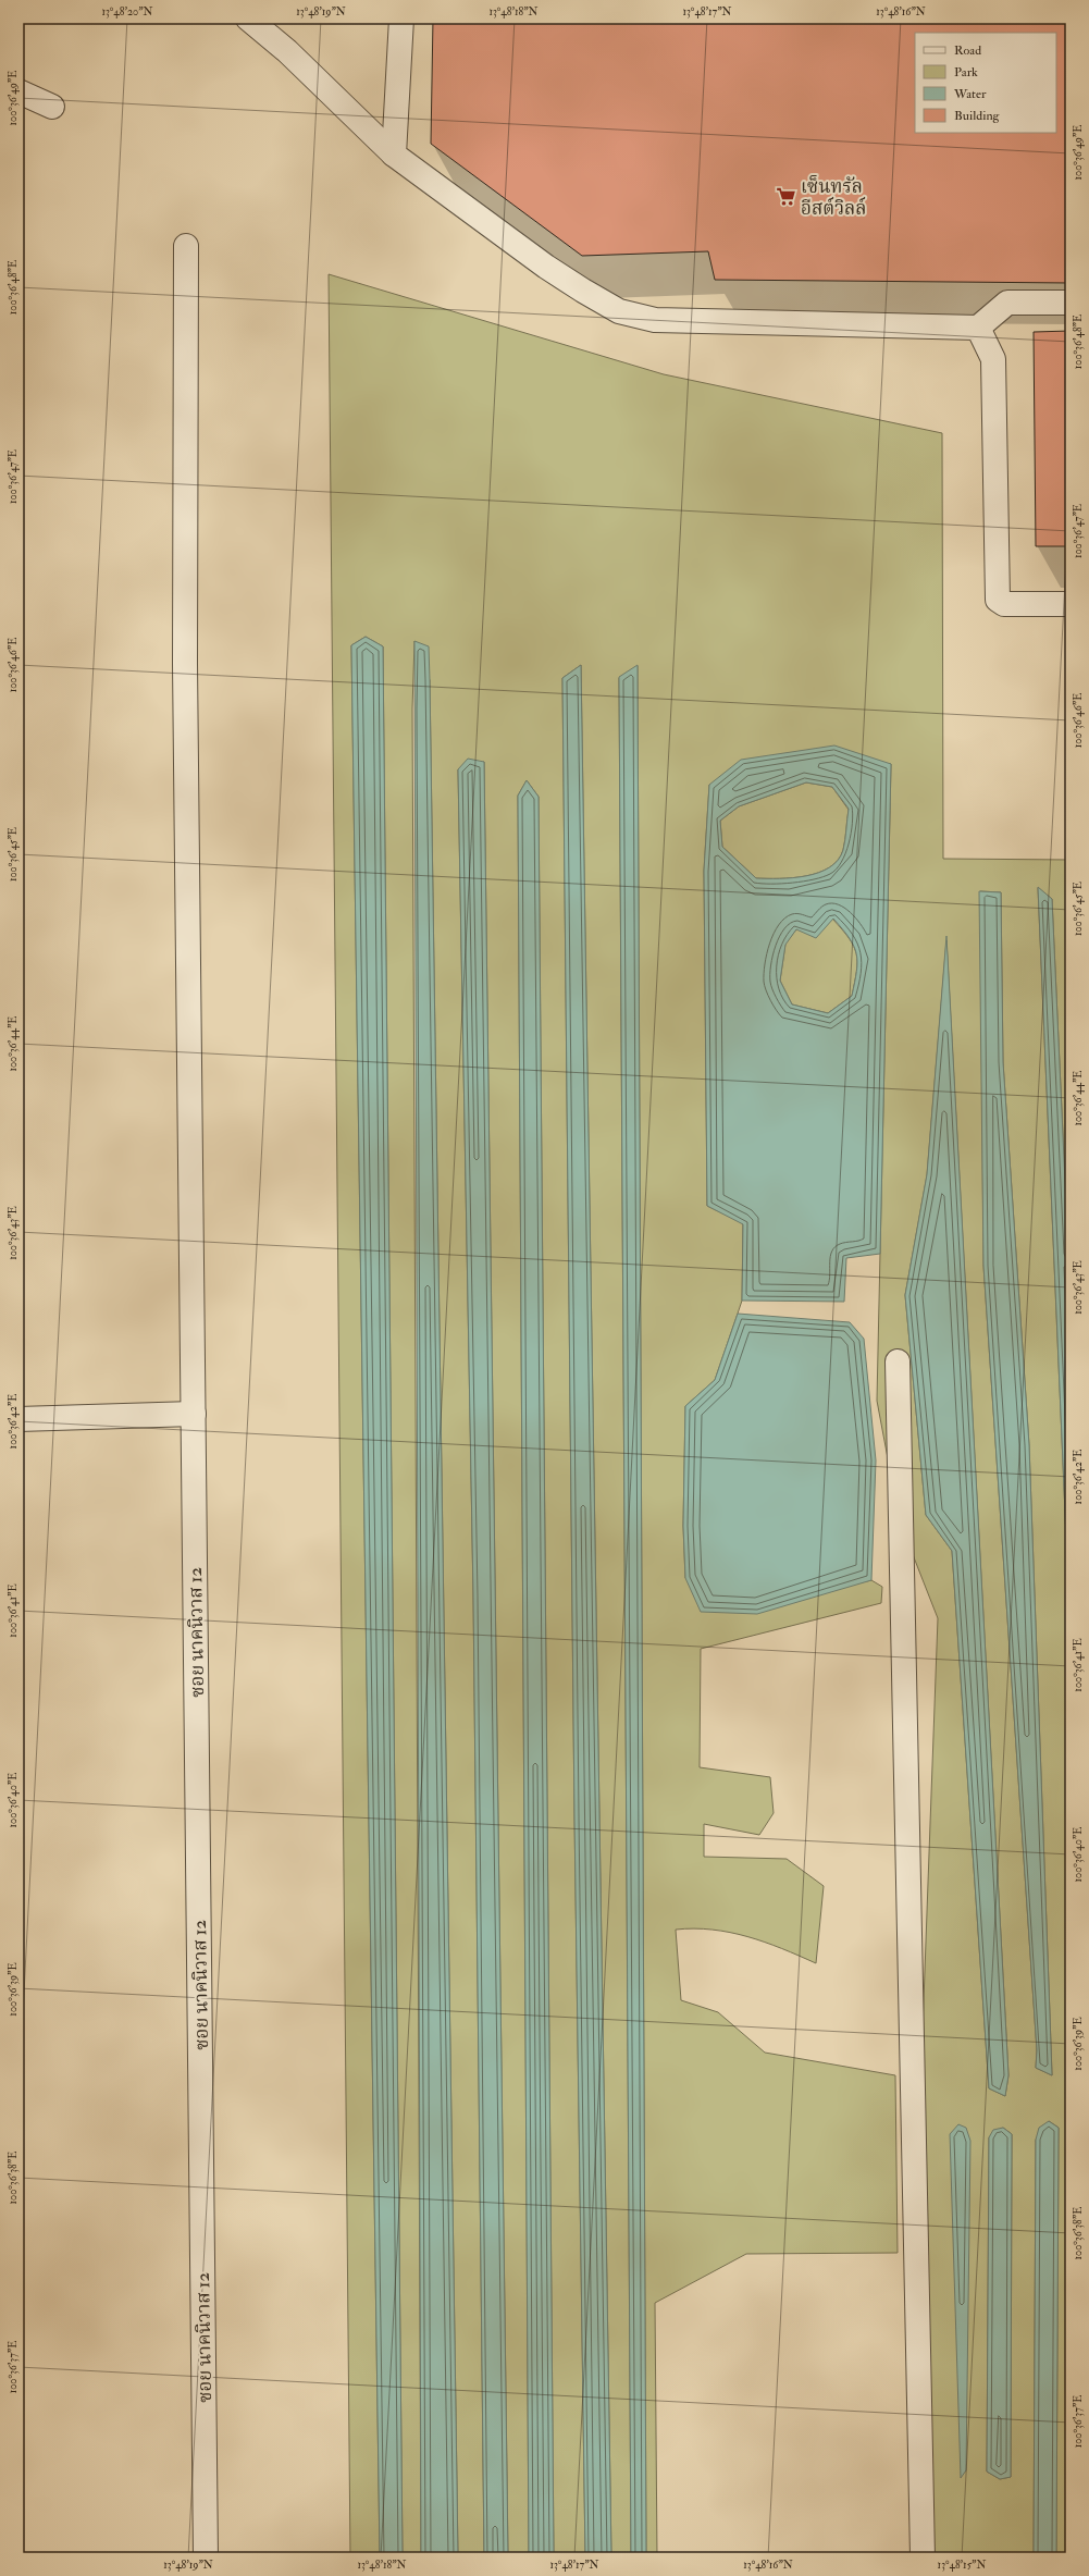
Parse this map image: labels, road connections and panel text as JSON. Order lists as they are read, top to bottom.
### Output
{
  "streets": {
    "street": ["ซอย นาคนิวาส 12"]
  },
  "places": {
    "supermarket": ["เซ็นทรัล อีสต์วิลล์"]
  },
  "legend": [
    "Road",
    "Park",
    "Water",
    "Building"
  ],
  "coordinates": [
    "13°48'20\"N",
    "13°48'19\"N",
    "13°48'18\"N",
    "13°48'17\"N",
    "13°48'16\"N",
    "100°36'49\"E",
    "100°36'48\"E",
    "100°36'47\"E",
    "100°36'46\"E",
    "100°36'45\"E",
    "100°36'44\"E",
    "100°36'43\"E",
    "100°36'42\"E",
    "100°36'41\"E",
    "100°36'40\"E",
    "100°36'39\"E",
    "100°36'38\"E",
    "100°36'37\"E",
    "13°48'15\"N"
  ]
}
